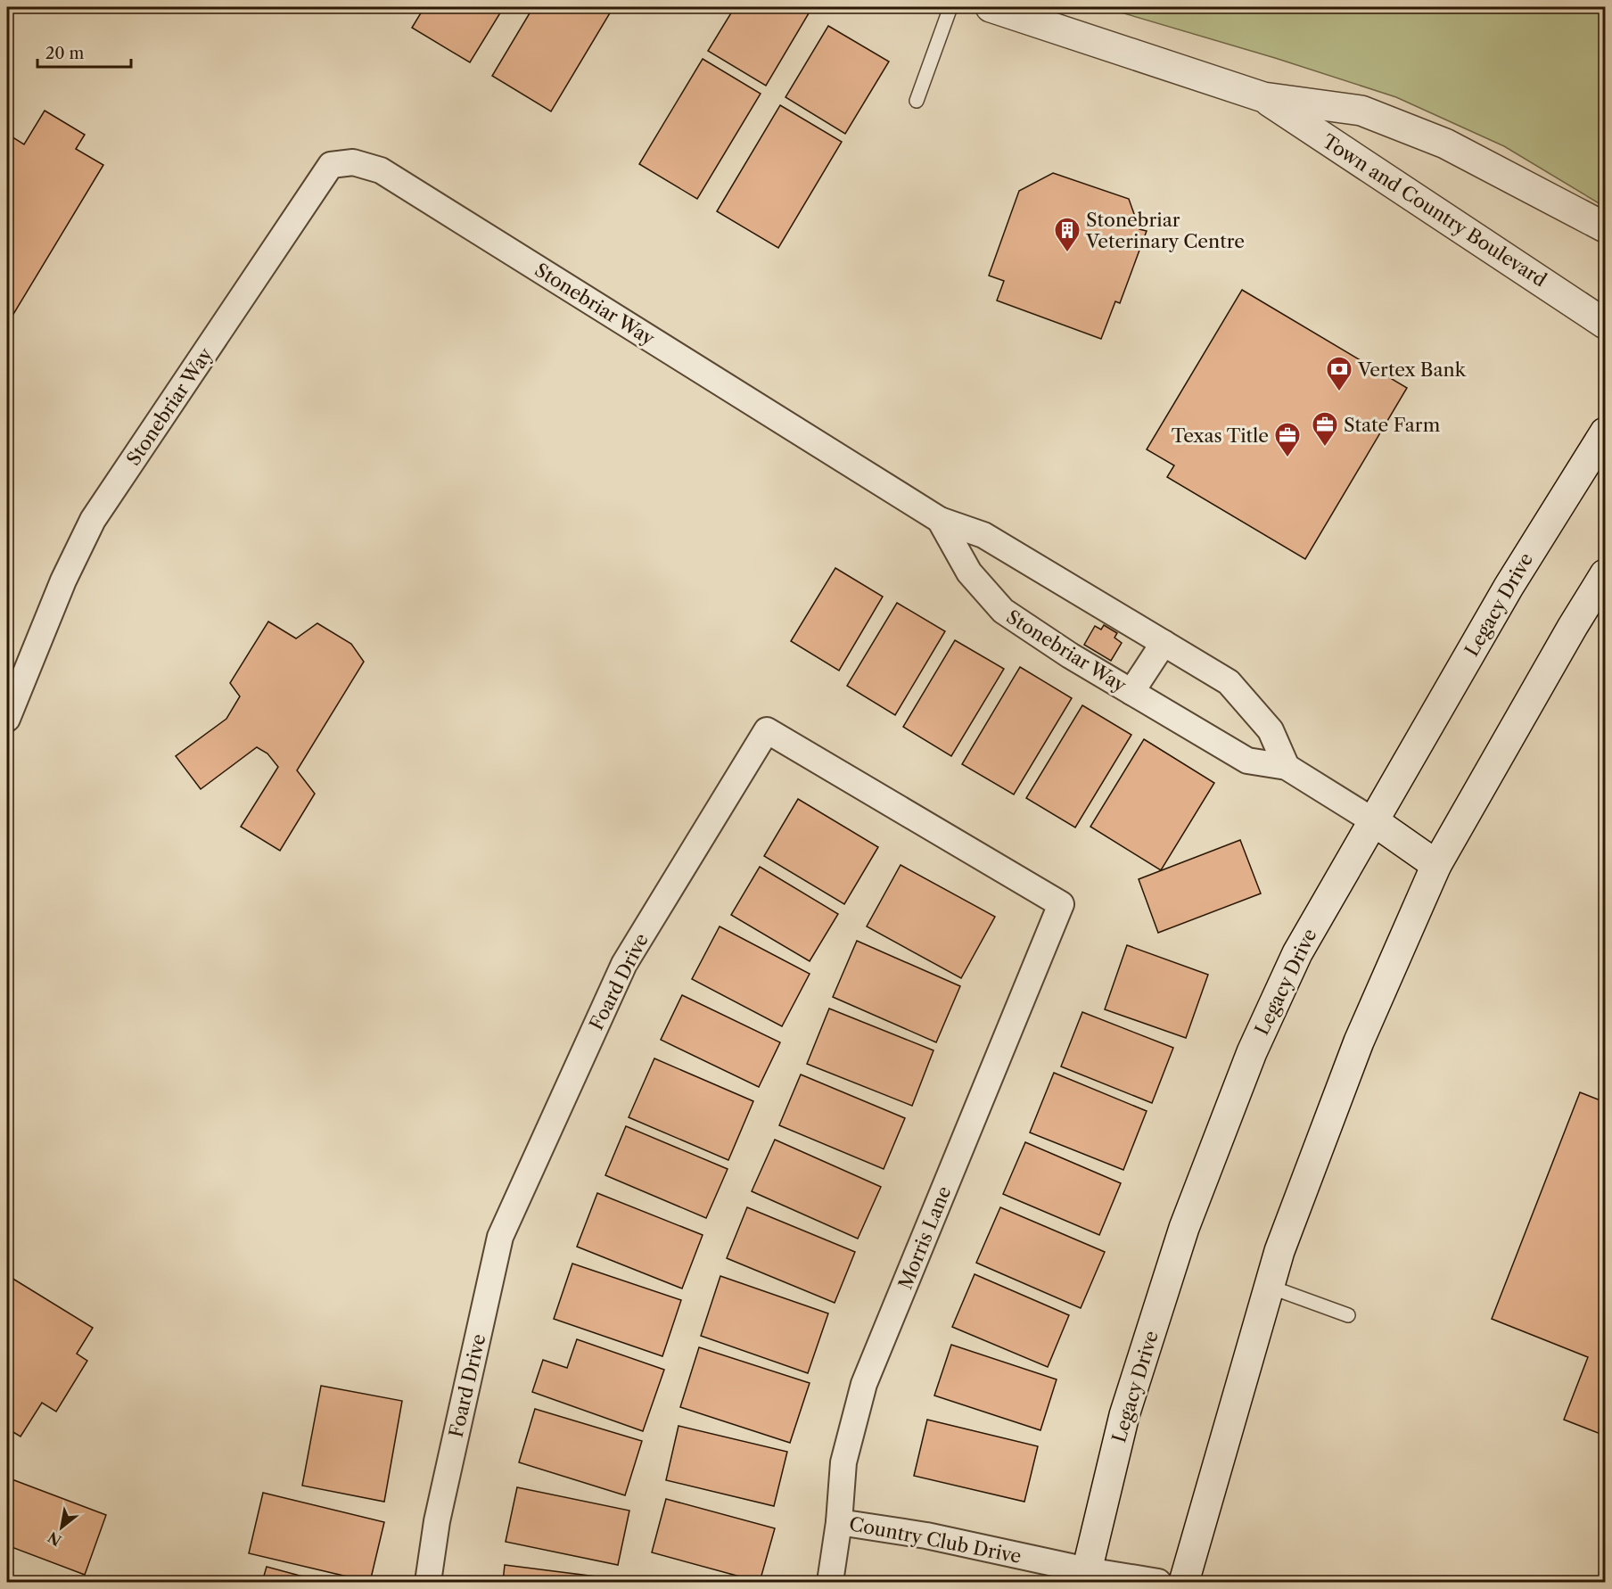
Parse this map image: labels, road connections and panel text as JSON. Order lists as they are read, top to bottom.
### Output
{
  "streets": {
    "main road": ["Town and Country Boulevard", "Legacy Drive"],
    "street": [
      "Stonebriar Way",
      "Foard Drive",
      "Morris Lane",
      "Country Club Drive"
    ]
  },
  "crossings": [
    ["Stonebriar Way", "Legacy Drive"],
    ["Legacy Drive", "Country Club Drive"],
    ["Foard Drive", "Morris Lane"],
    ["Morris Lane", "Country Club Drive"]
  ],
  "places": {
    "building": ["Stonebriar Veterinary Centre"],
    "bank": ["Vertex Bank"],
    "office": ["State Farm", "Texas Title"]
  },
  "scale_bar": "20 m",
  "north": "bottom left"
}
